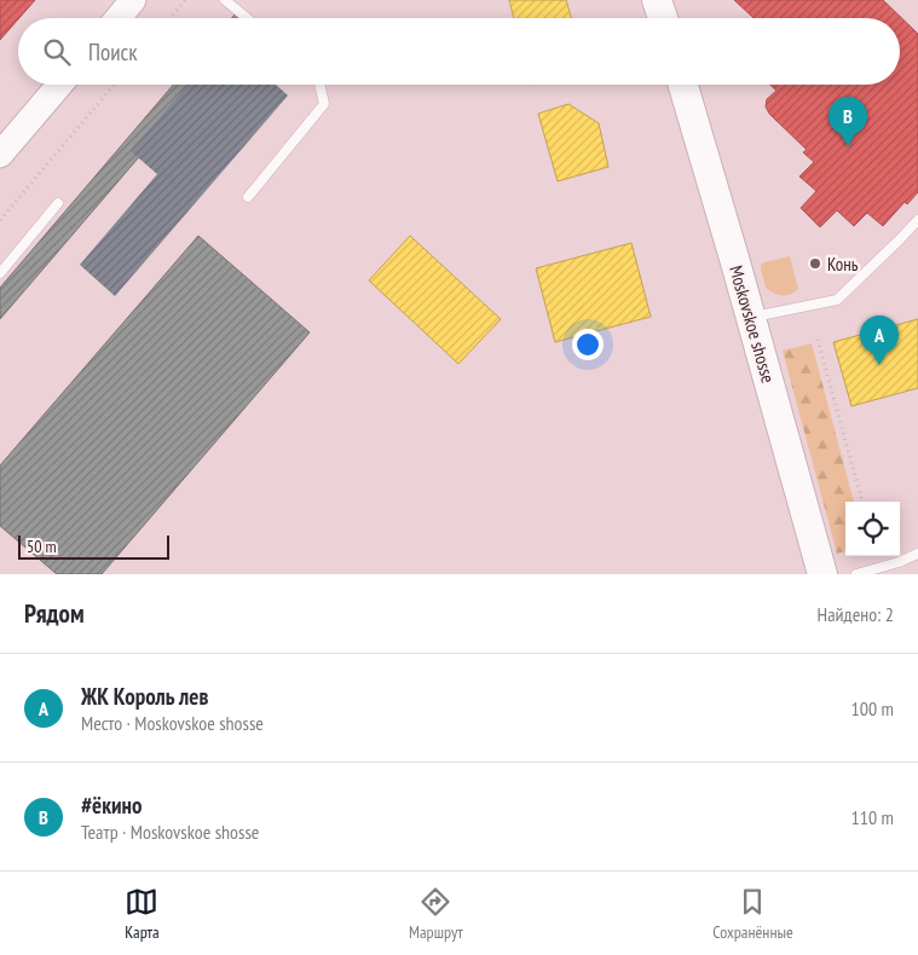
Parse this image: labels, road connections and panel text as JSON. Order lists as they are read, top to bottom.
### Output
{
  "streets": {
    "main road": ["Moskovskoe shosse"]
  },
  "places": ["Конь"],
  "scale_bar": "50 m",
  "page": {
    "search": "Поиск",
    "pins": ["B", "A"],
    "scale": "50 m",
    "heading": ["Рядом", "Найдено: 2"],
    "list": [
      {
        "mark": "A",
        "name": "ЖК Король лев",
        "note": "Место · Moskovskoe shosse",
        "value": "100 m"
      },
      {
        "mark": "B",
        "name": "#ёкино",
        "note": "Театр · Moskovskoe shosse",
        "value": "110 m"
      }
    ],
    "nav": ["Карта", "Маршрут", "Сохранённые"]
  }
}
